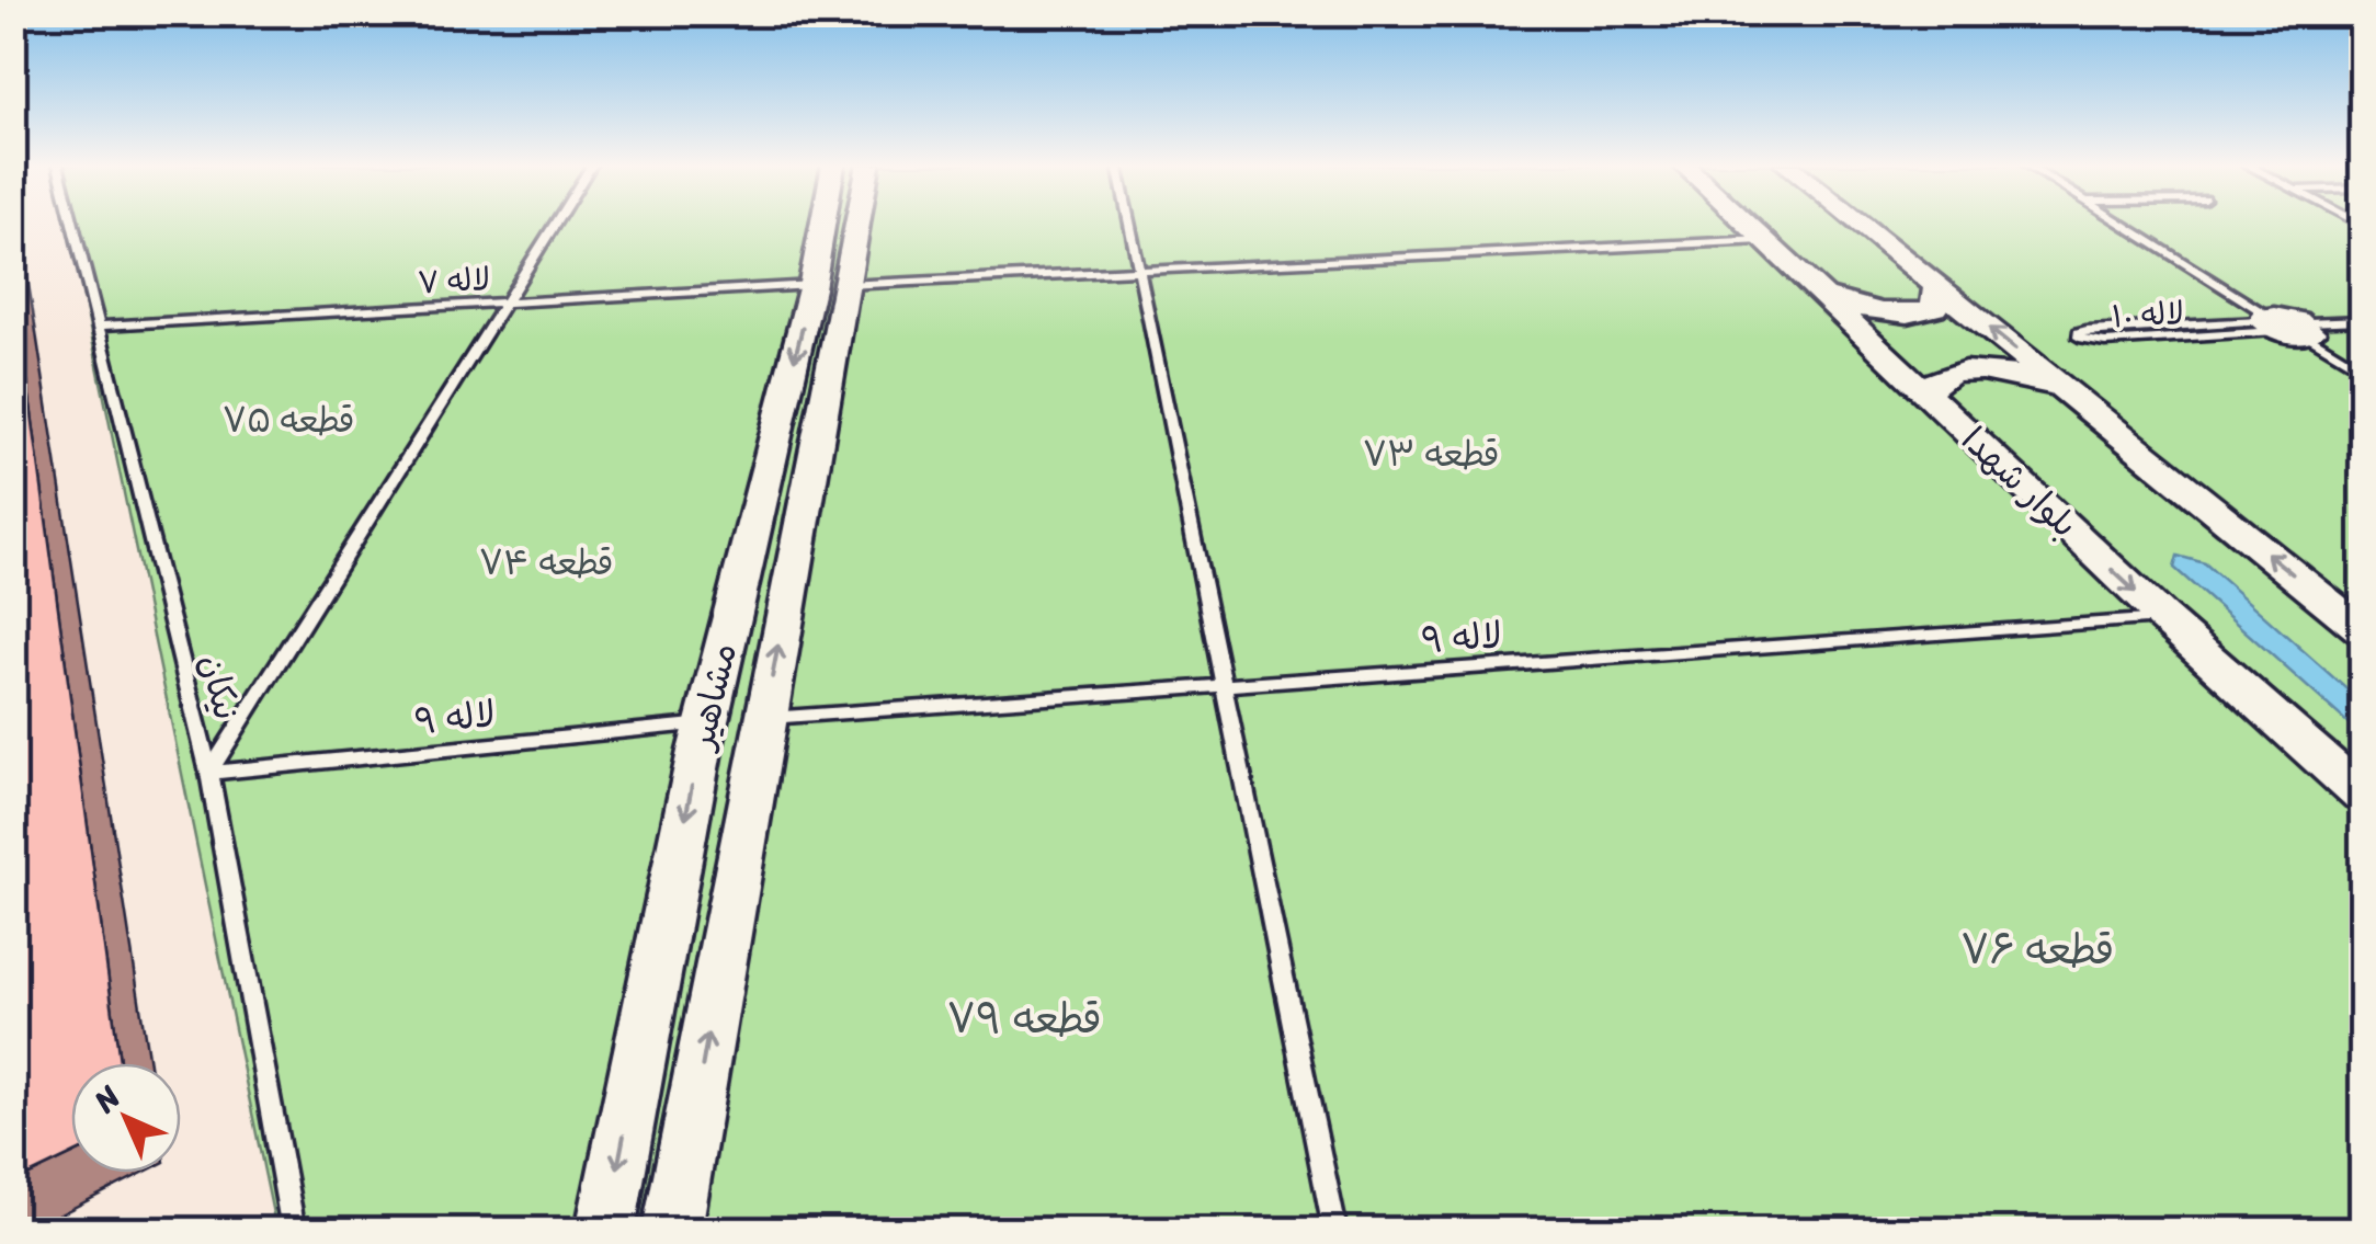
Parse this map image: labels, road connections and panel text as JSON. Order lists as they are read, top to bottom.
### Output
{
  "streets": {
    "street": ["بلوار شهدا", "مشاهیر"],
    "lane": [
      "لاله ۷",
      "لاله ۱۰",
      "لاله ۹",
      "نیکان"
    ]
  },
  "crossings": [
    ["لاله ۷", "بلوار شهدا"],
    ["لاله ۷", "نیکان"],
    ["لاله ۷", "مشاهیر"],
    ["بلوار شهدا", "لاله ۹"],
    ["لاله ۹", "نیکان"],
    ["لاله ۹", "مشاهیر"]
  ],
  "parks": [
    "قطعه ۷۵",
    "قطعه ۷۳",
    "قطعه ۷۴",
    "قطعه ۷۶",
    "قطعه ۷۹"
  ],
  "north": "top left"
}
